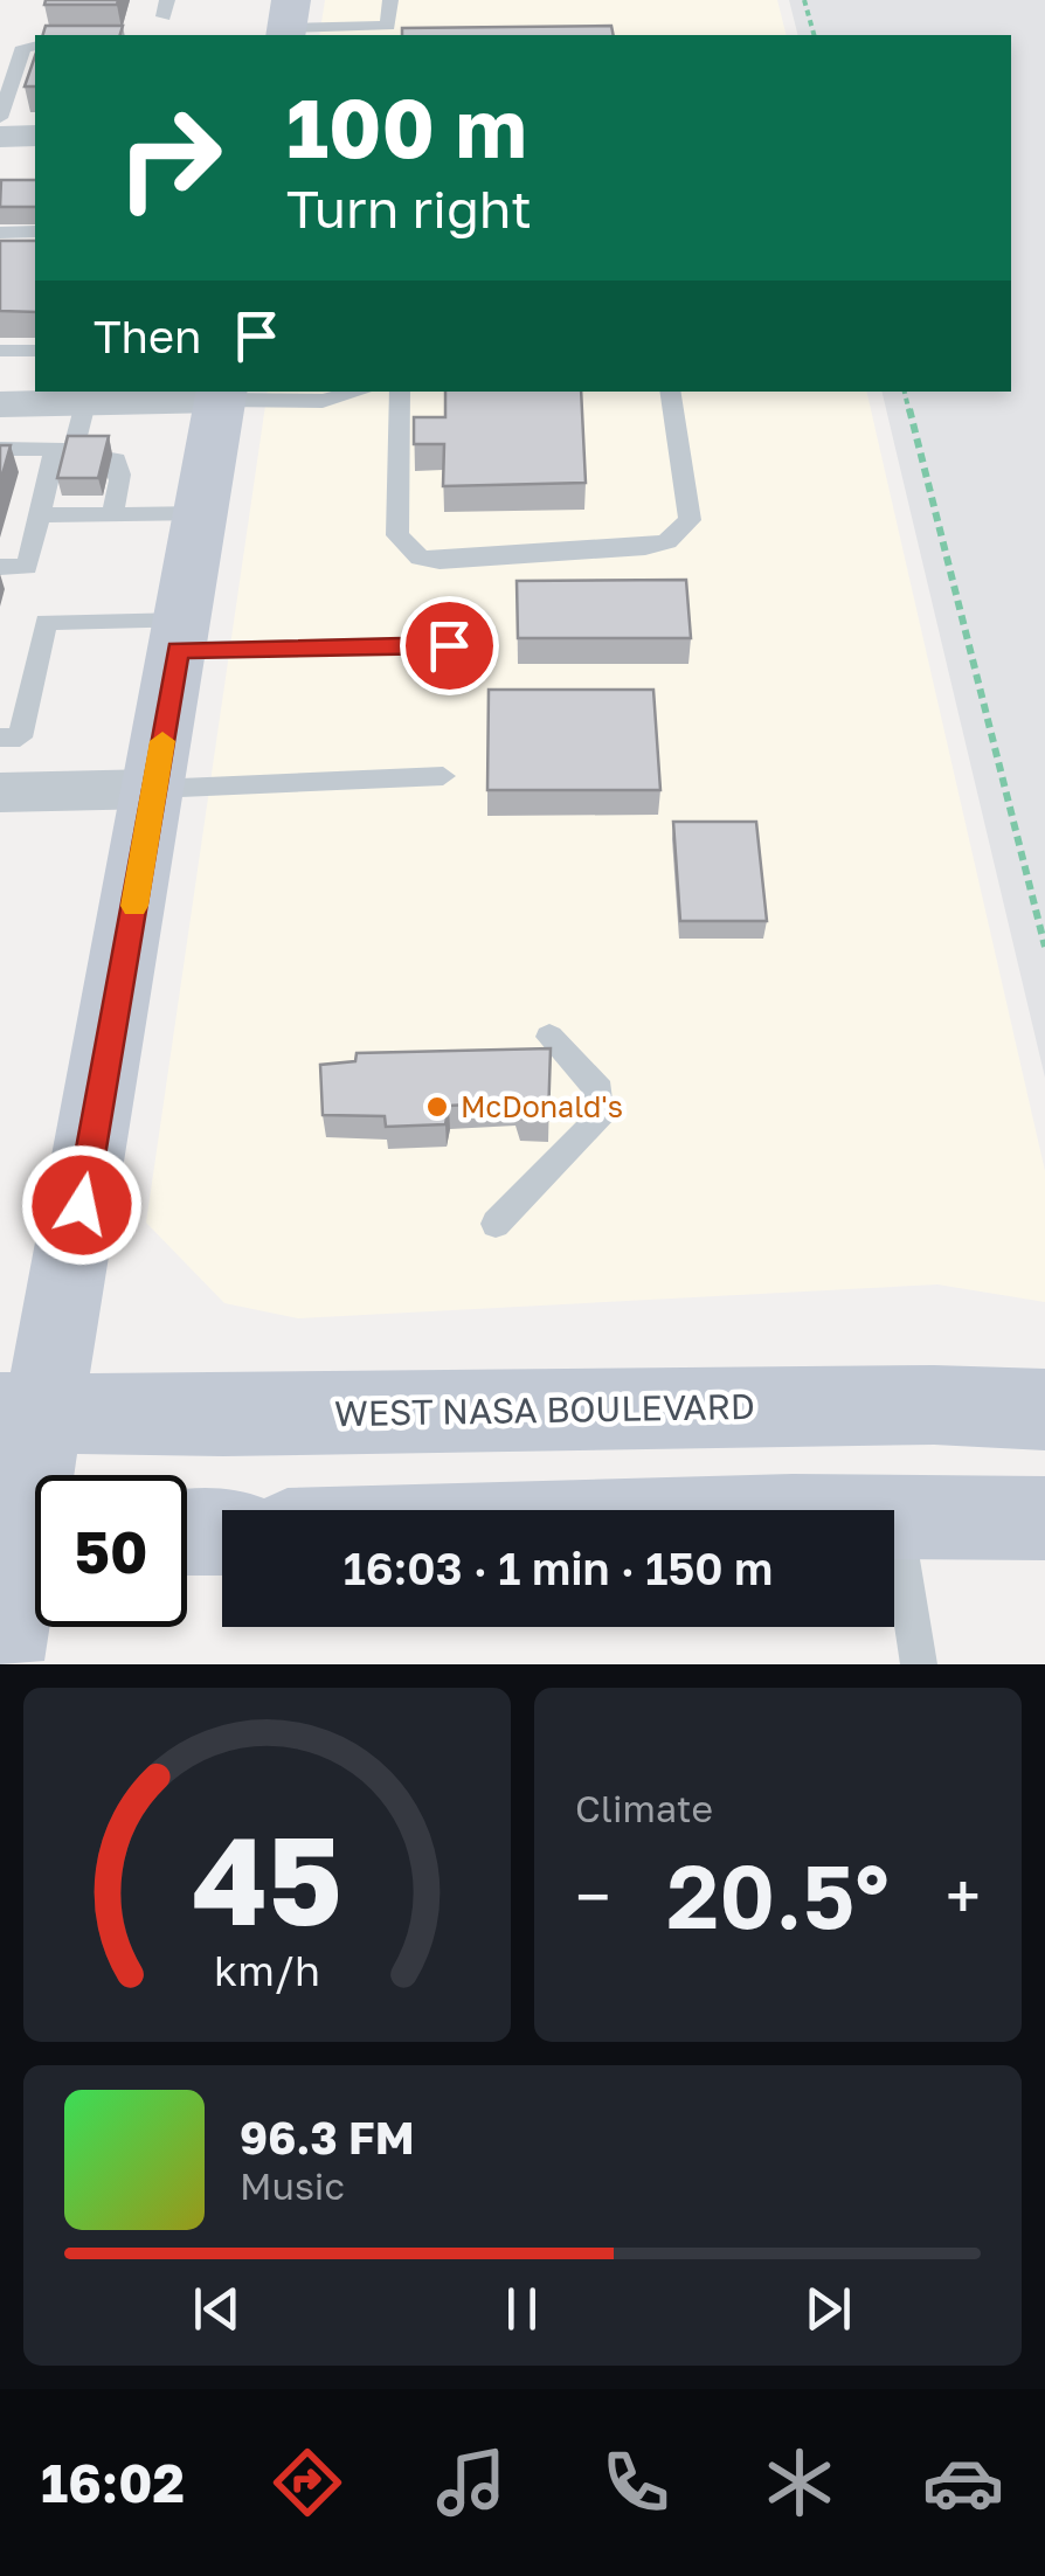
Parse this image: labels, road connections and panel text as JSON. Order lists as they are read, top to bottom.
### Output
{
  "streets": {
    "main road": ["WEST NASA BOULEVARD"]
  },
  "places": ["McDonald's"],
  "page": {
    "turn": ["100 m", "Turn right"],
    "then": "Then",
    "limit": "50",
    "trip": "16:03 · 1 min · 150 m",
    "tile": "Climate",
    "heat": ["−", "20.5°", "+"],
    "song": ["96.3 FM", "Music"],
    "tabs": "16:02",
    "gauge": ["45", "km/h"]
  }
}
